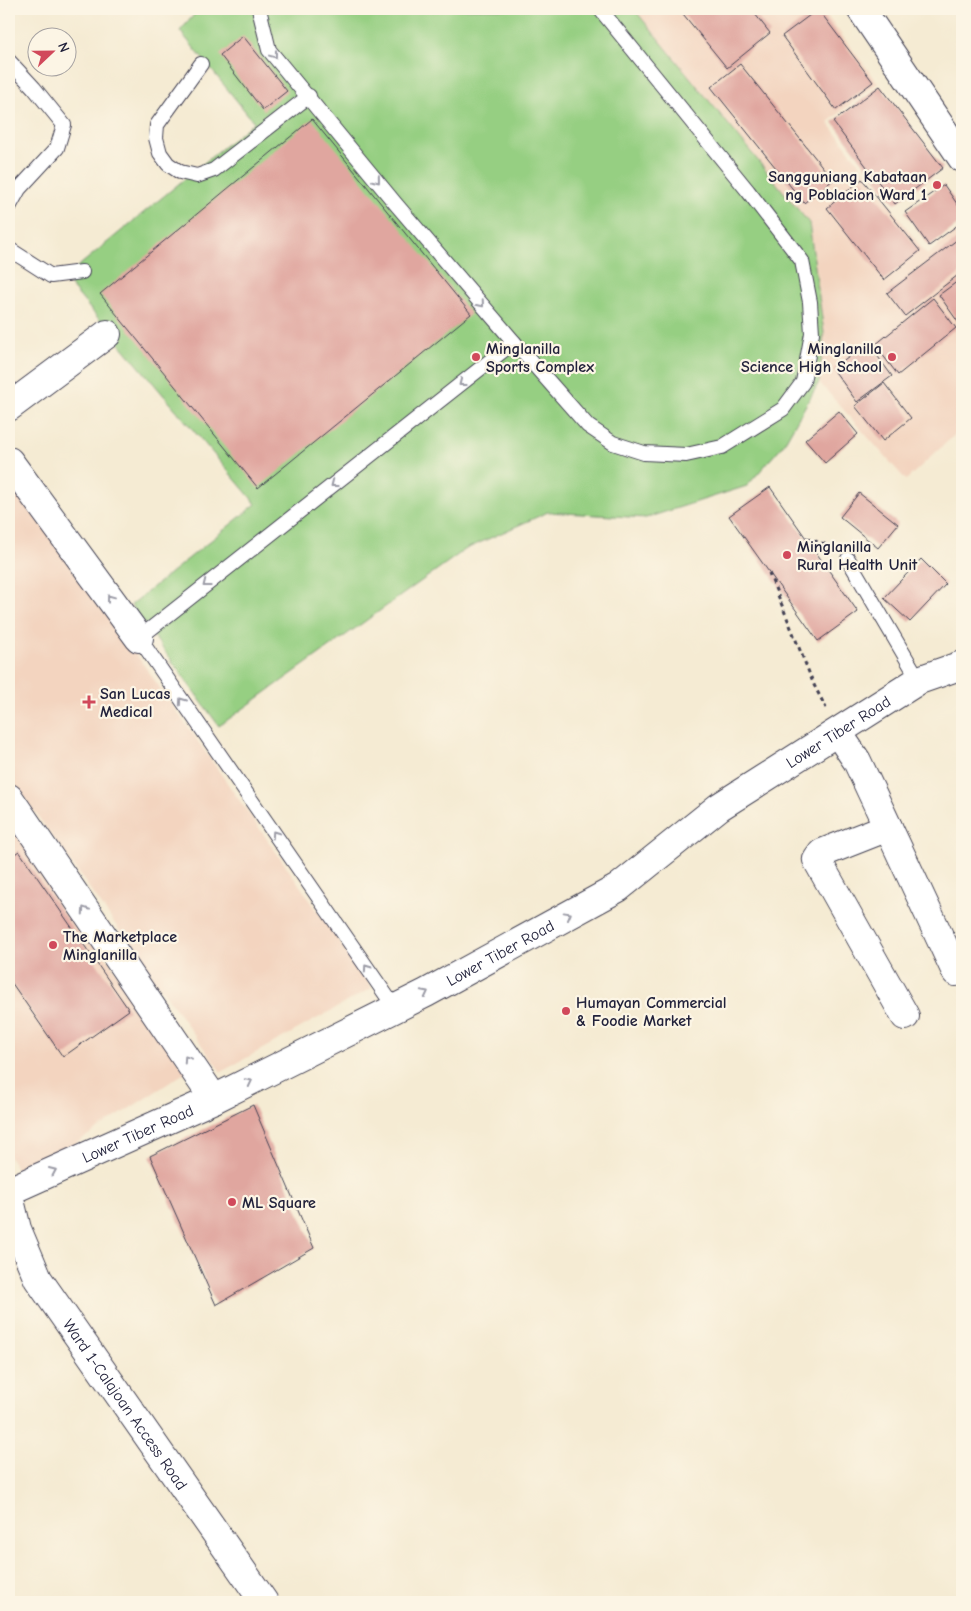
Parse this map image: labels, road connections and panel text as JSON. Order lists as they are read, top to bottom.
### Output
{
  "streets": {
    "street": ["Lower Tiber Road", "Ward 1-Calajoan Access Road"]
  },
  "one_way": ["Lower Tiber Road"],
  "places": {
    "other": [
      "Sangguniang Kabataan ng Poblacion Ward 1",
      "Minglanilla Sports Complex",
      "Minglanilla Science High School",
      "Minglanilla Rural Health Unit",
      "The Marketplace Minglanilla",
      "Humayan Commercial & Foodie Market",
      "ML Square"
    ],
    "health": ["San Lucas Medical"]
  },
  "north": "right"
}
